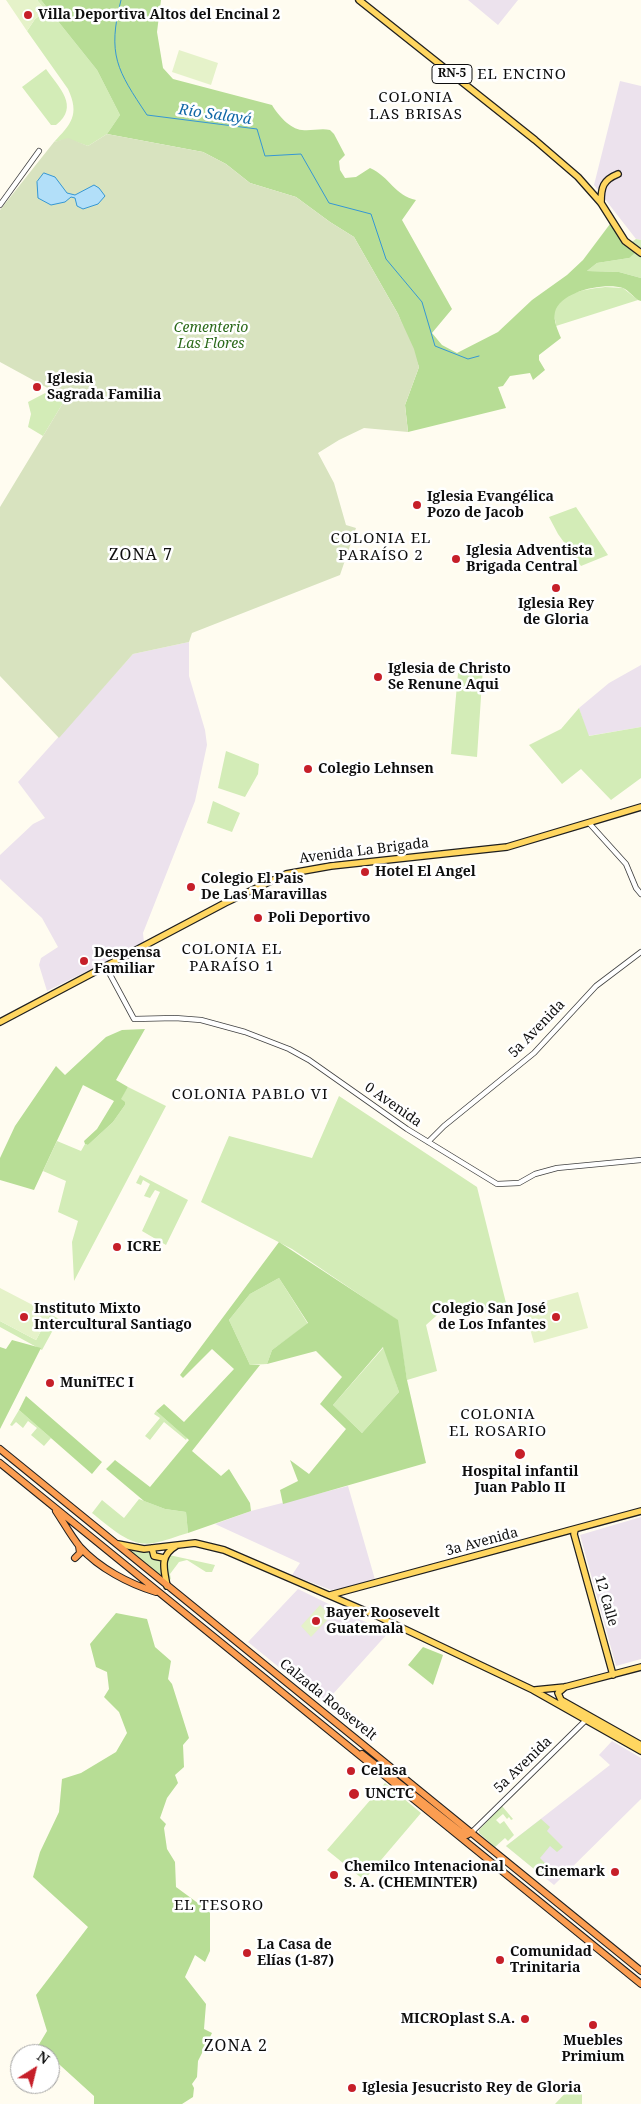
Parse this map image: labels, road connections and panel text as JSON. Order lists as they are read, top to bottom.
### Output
{
  "streets": {
    "highway": ["Calzada Roosevelt"],
    "main road": [
      "RN-5",
      "Avenida La Brigada",
      "3a Avenida",
      "12 Calle"
    ],
    "street": ["5a Avenida", "0 Avenida"]
  },
  "crossings": [
    ["Avenida La Brigada", "0 Avenida"],
    ["5a Avenida", "0 Avenida"],
    ["5a Avenida", "Calzada Roosevelt"],
    ["3a Avenida", "12 Calle"]
  ],
  "districts": [
    "EL ENCINO",
    "COLONIA LAS BRISAS",
    "COLONIA EL PARAÍSO 2",
    "ZONA 7",
    "COLONIA EL PARAÍSO 1",
    "COLONIA PABLO VI",
    "COLONIA EL ROSARIO",
    "EL TESORO",
    "ZONA 2"
  ],
  "water": ["Río Salayá"],
  "parks": ["Cementerio Las Flores"],
  "places": [
    "Villa Deportiva Altos del Encinal 2",
    "Iglesia Sagrada Familia",
    "Iglesia Evangélica Pozo de Jacob",
    "Iglesia Adventista Brigada Central",
    "Iglesia Rey de Gloria",
    "Iglesia de Christo Se Renune Aqui",
    "Colegio Lehnsen",
    "Hotel El Angel",
    "Colegio El Pais De Las Maravillas",
    "Poli Deportivo",
    "Despensa Familiar",
    "ICRE",
    "Instituto Mixto Intercultural Santiago",
    "Colegio San José de Los Infantes",
    "MuniTEC I",
    "Hospital infantil Juan Pablo II",
    "Bayer Roosevelt Guatemala",
    "Celasa",
    "UNCTC",
    "Cinemark",
    "Chemilco Intenacional S. A. (CHEMINTER)",
    "La Casa de Elías (1-87)",
    "Comunidad Trinitaria",
    "MICROplast S.A.",
    "Muebles Primium",
    "Iglesia Jesucristo Rey de Gloria"
  ],
  "north": "top right"
}
